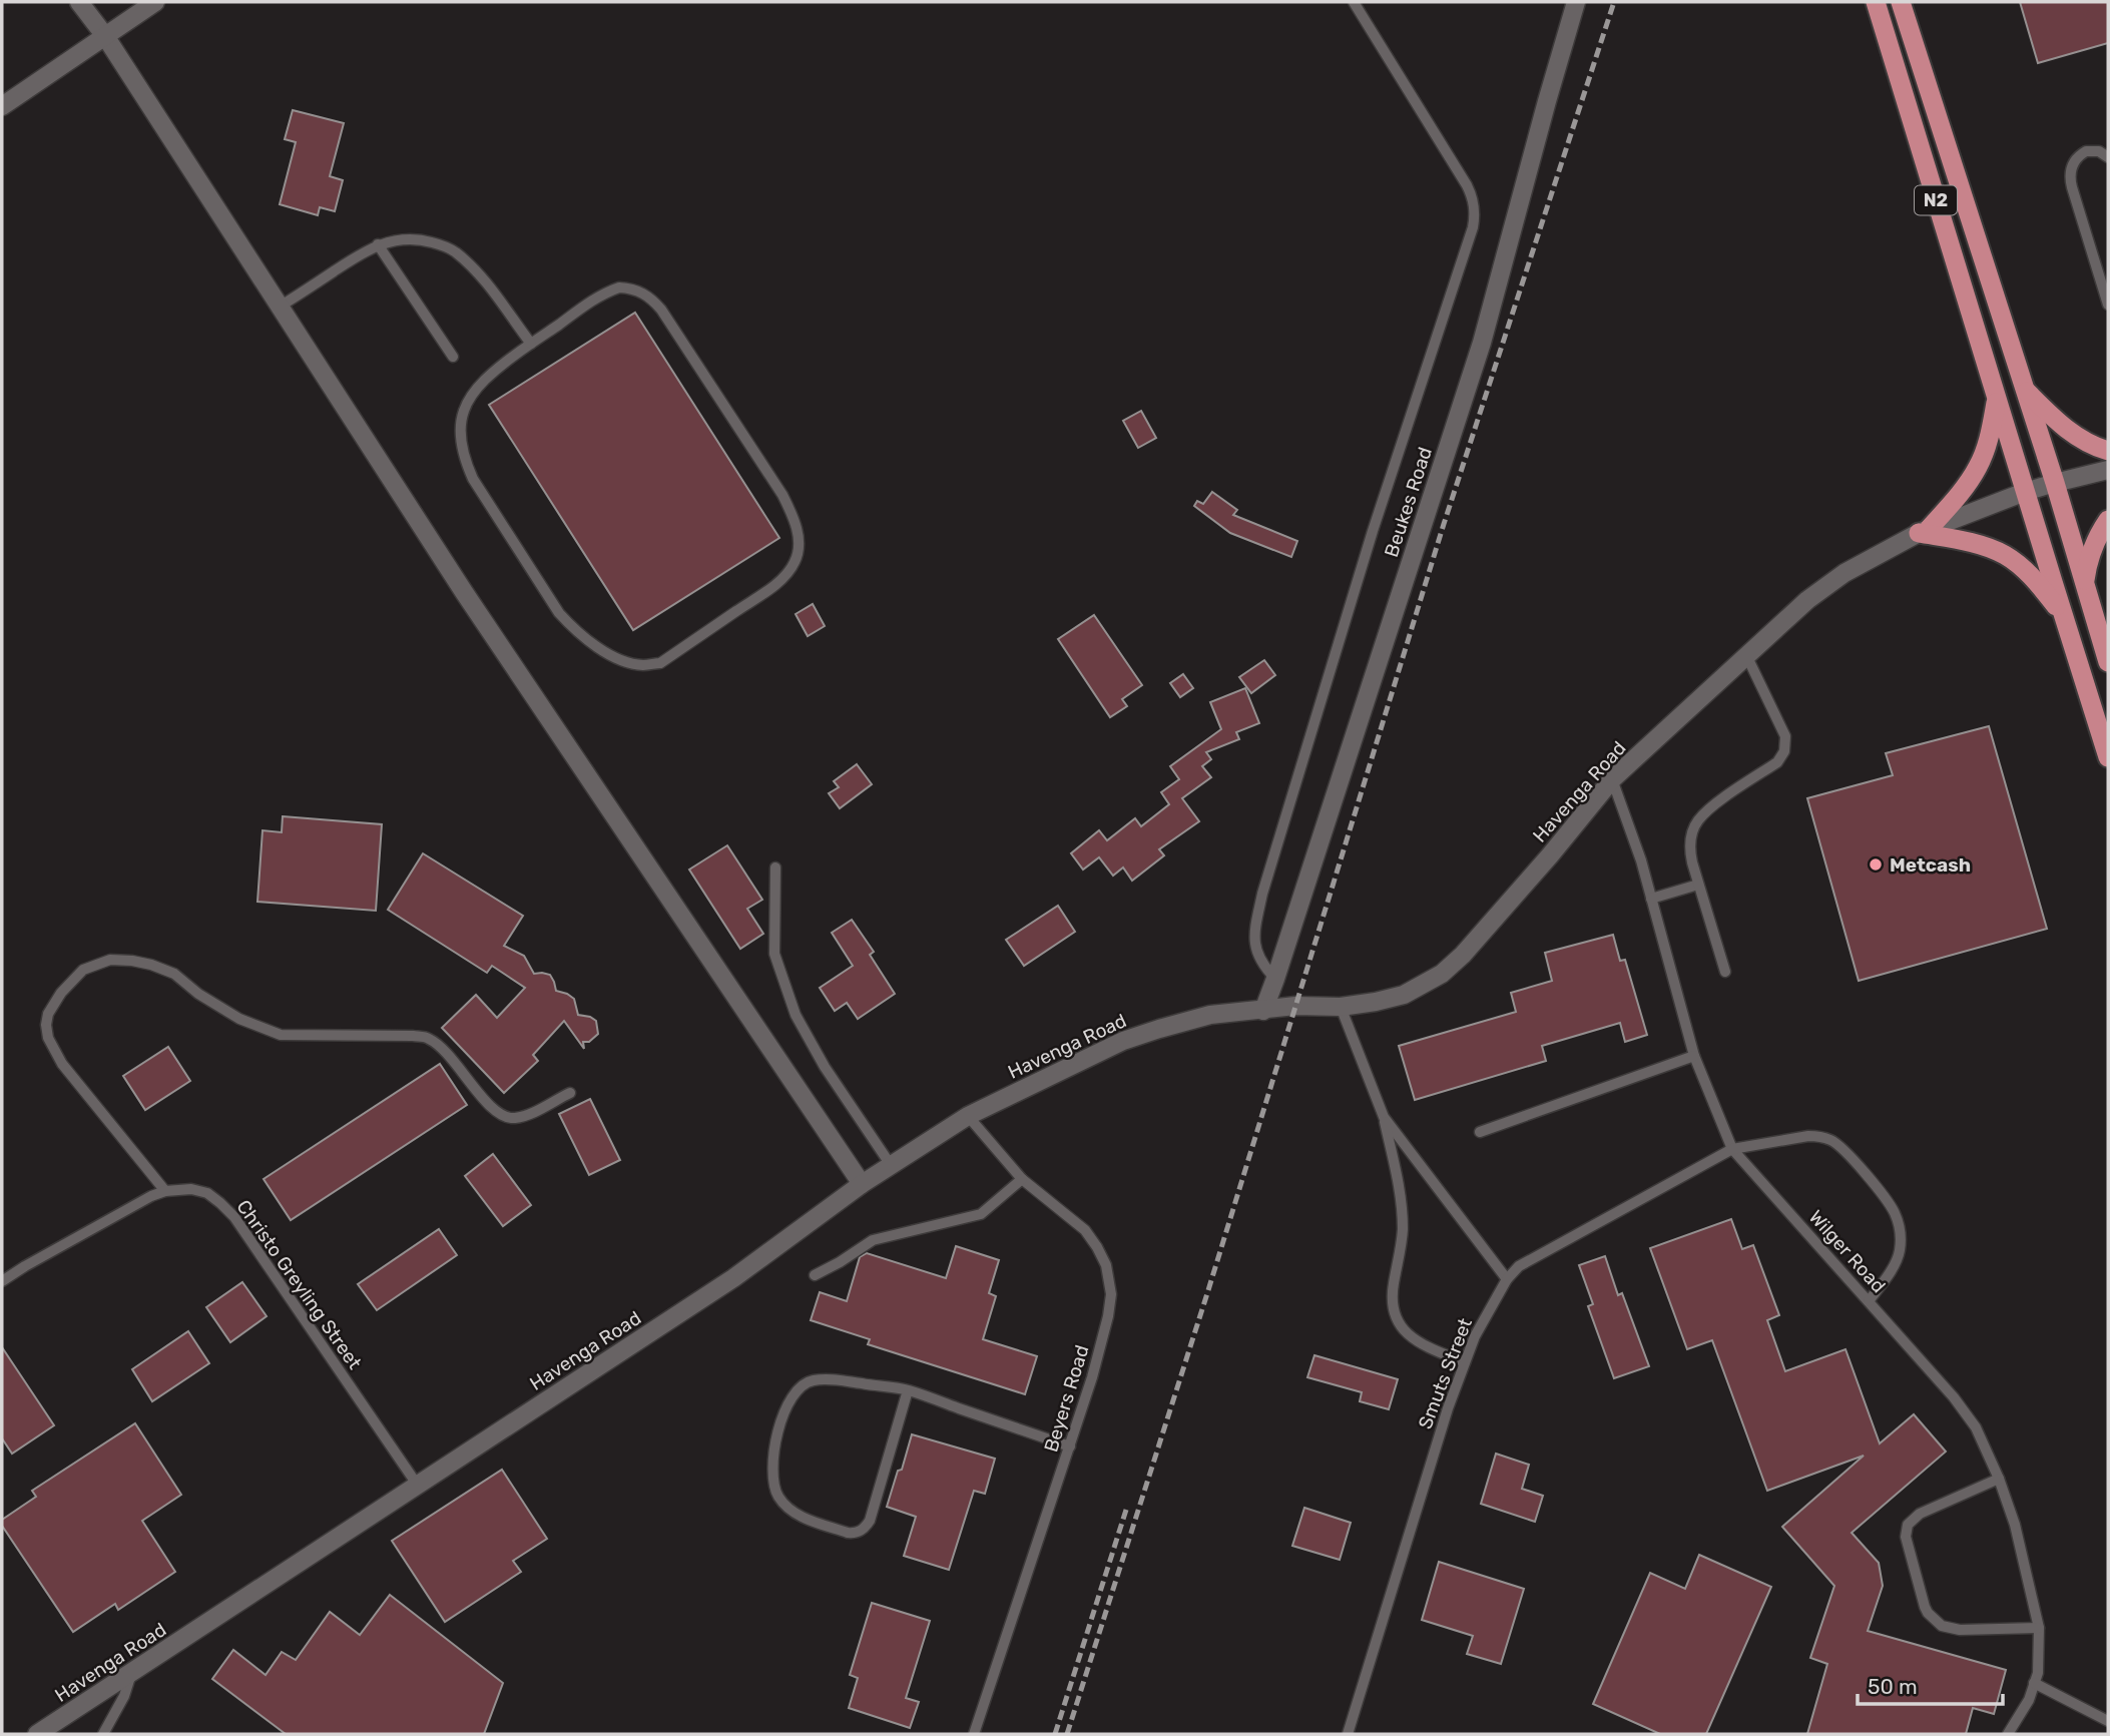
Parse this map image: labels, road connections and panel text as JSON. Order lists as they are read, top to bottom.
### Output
{
  "streets": {
    "highway": ["N2"],
    "street": ["Beukes Road", "Havenga Road"],
    "lane": [
      "Wilger Road",
      "Christo Greyling Street",
      "Smuts Street",
      "Beyers Road"
    ]
  },
  "crossings": [
    ["N2", "Havenga Road"],
    ["Beukes Road", "Havenga Road"],
    ["Havenga Road", "Wilger Road"],
    ["Havenga Road", "Christo Greyling Street"],
    ["Havenga Road", "Beyers Road"],
    ["Wilger Road", "Smuts Street"]
  ],
  "places": ["Metcash"],
  "scale_bar": "50 m"
}
